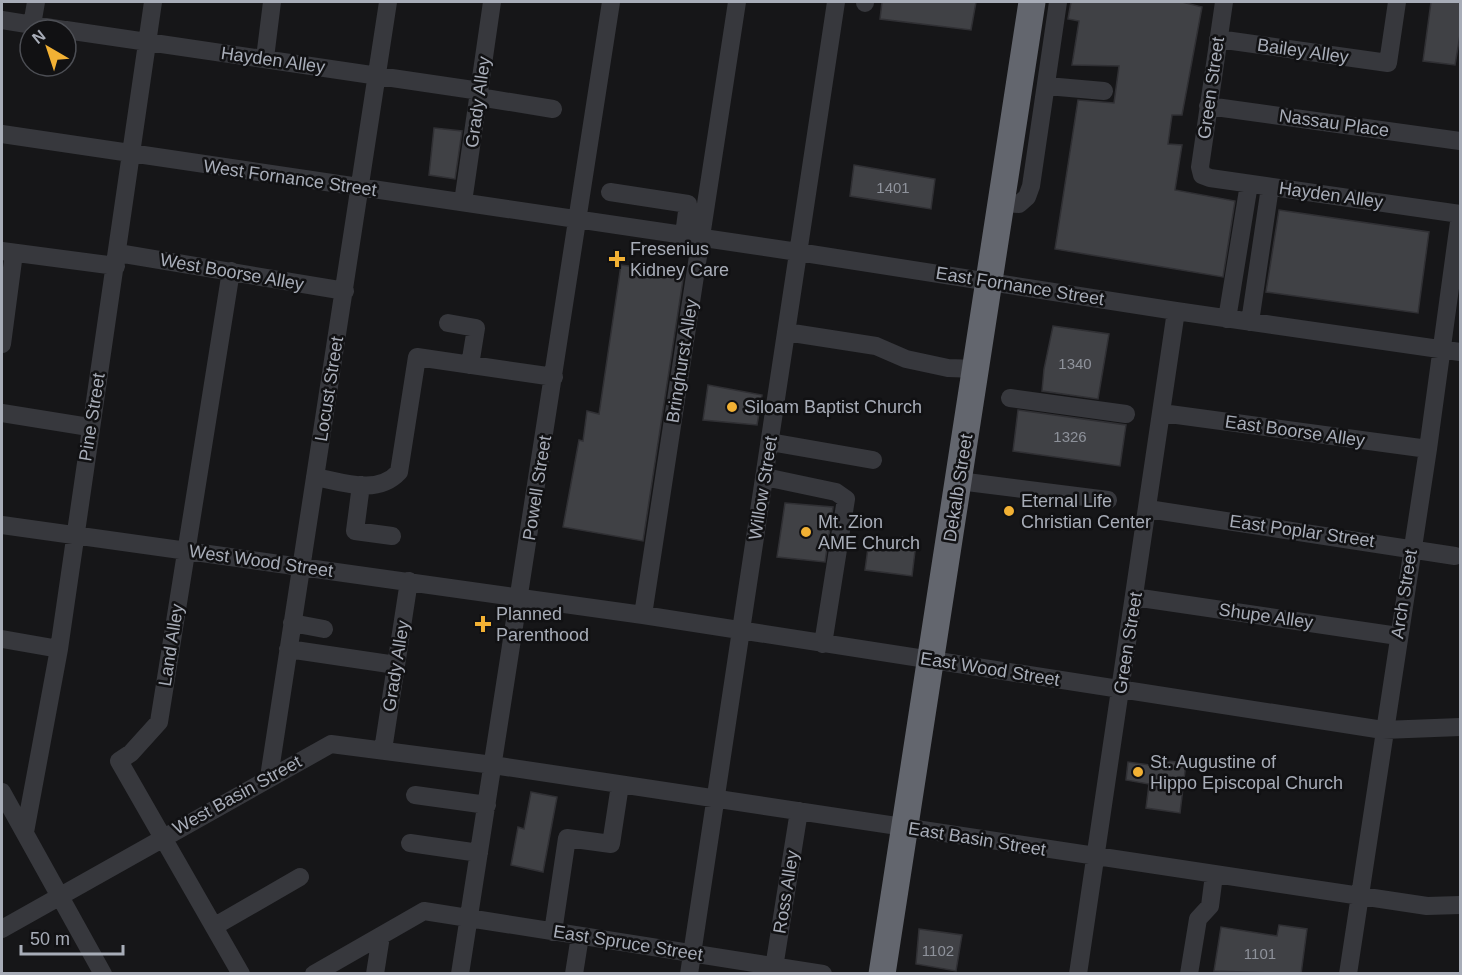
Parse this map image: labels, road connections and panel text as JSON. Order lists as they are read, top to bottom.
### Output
{
  "streets": {
    "highway": ["Dekalb Street"],
    "street": [
      "Bailey Alley",
      "Hayden Alley",
      "Green Street",
      "Grady Alley",
      "Nassau Place",
      "West Fornance Street",
      "West Boorse Alley",
      "East Fornance Street",
      "Bringhurst Alley",
      "Locust Street",
      "Pine Street",
      "East Boorse Alley",
      "Powell Street",
      "Willow Street",
      "East Poplar Street",
      "West Wood Street",
      "Arch Street",
      "Shupe Alley",
      "Land Alley",
      "East Wood Street",
      "West Basin Street",
      "East Basin Street",
      "Ross Alley",
      "East Spruce Street"
    ]
  },
  "crossings": [
    ["Bailey Alley", "Green Street"],
    ["Hayden Alley", "Green Street"],
    ["Hayden Alley", "Grady Alley"],
    ["Hayden Alley", "Locust Street"],
    ["Hayden Alley", "Pine Street"],
    ["Hayden Alley", "Arch Street"],
    ["Green Street", "Nassau Place"],
    ["Green Street", "East Fornance Street"],
    ["Green Street", "East Boorse Alley"],
    ["Green Street", "East Poplar Street"],
    ["Green Street", "Shupe Alley"],
    ["Green Street", "East Wood Street"],
    ["Green Street", "East Basin Street"],
    ["Grady Alley", "West Fornance Street"],
    ["Grady Alley", "West Wood Street"],
    ["Grady Alley", "West Basin Street"],
    ["West Fornance Street", "East Fornance Street"],
    ["West Fornance Street", "Locust Street"],
    ["West Fornance Street", "Pine Street"],
    ["West Fornance Street", "Powell Street"],
    ["West Boorse Alley", "Locust Street"],
    ["West Boorse Alley", "Pine Street"],
    ["West Boorse Alley", "Land Alley"],
    ["East Fornance Street", "Bringhurst Alley"],
    ["East Fornance Street", "Powell Street"],
    ["East Fornance Street", "Willow Street"],
    ["East Fornance Street", "Dekalb Street"],
    ["East Fornance Street", "Arch Street"],
    ["Bringhurst Alley", "East Wood Street"],
    ["Locust Street", "West Wood Street"],
    ["Locust Street", "West Basin Street"],
    ["Pine Street", "West Wood Street"],
    ["East Boorse Alley", "Arch Street"],
    ["Powell Street", "West Wood Street"],
    ["Powell Street", "East Wood Street"],
    ["Powell Street", "West Basin Street"],
    ["Powell Street", "East Basin Street"],
    ["Powell Street", "East Spruce Street"],
    ["Willow Street", "East Wood Street"],
    ["Willow Street", "East Basin Street"],
    ["Willow Street", "East Spruce Street"],
    ["Dekalb Street", "East Wood Street"],
    ["Dekalb Street", "East Basin Street"],
    ["East Poplar Street", "Arch Street"],
    ["West Wood Street", "Land Alley"],
    ["West Wood Street", "East Wood Street"],
    ["Arch Street", "Shupe Alley"],
    ["Arch Street", "East Wood Street"],
    ["Arch Street", "East Basin Street"],
    ["Land Alley", "West Basin Street"],
    ["West Basin Street", "East Basin Street"],
    ["East Basin Street", "Ross Alley"],
    ["Ross Alley", "East Spruce Street"]
  ],
  "places": {
    "health": ["Fresenius Kidney Care", "Planned Parenthood"],
    "other": [
      "Siloam Baptist Church",
      "Eternal Life Christian Center",
      "Mt. Zion AME Church",
      "St. Augustine of Hippo Episcopal Church"
    ]
  },
  "house_numbers": [
    "1401",
    "1340",
    "1326",
    "1102",
    "1101"
  ],
  "scale_bar": "50 m",
  "north": "top left"
}
